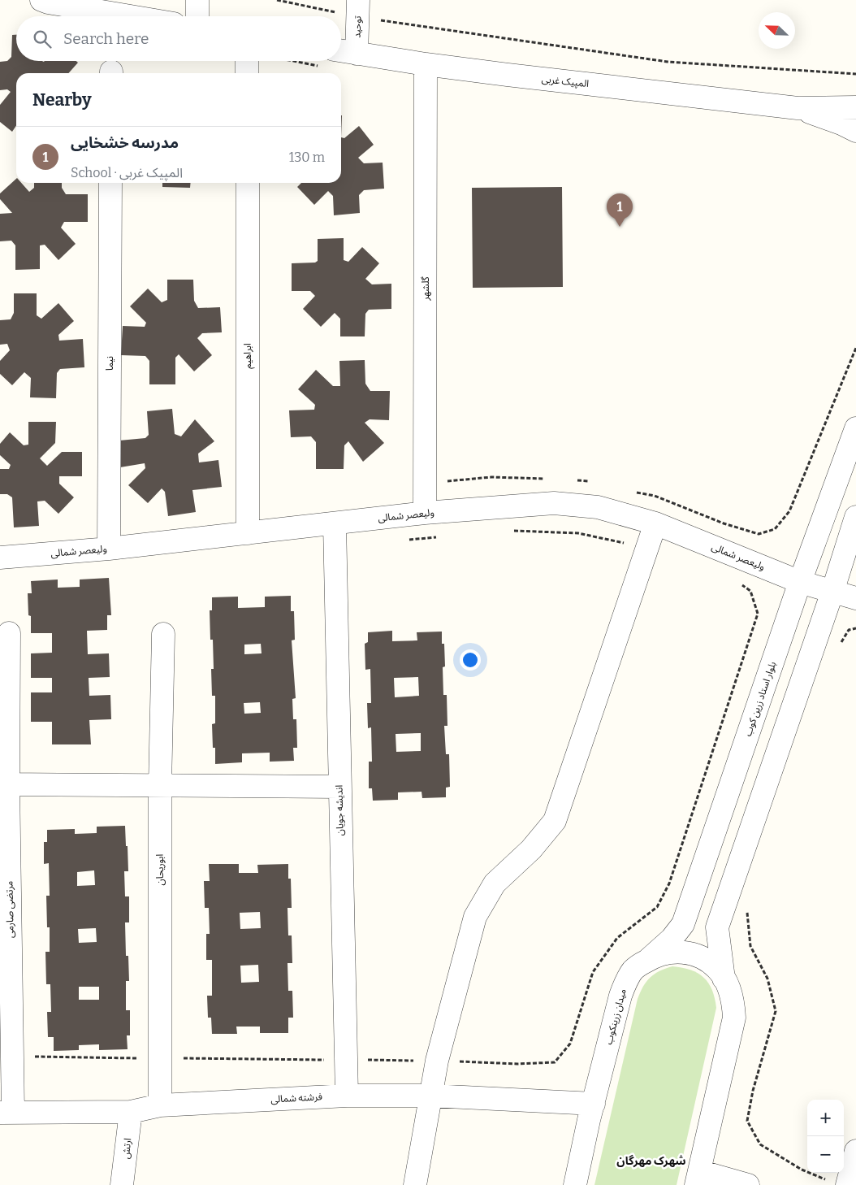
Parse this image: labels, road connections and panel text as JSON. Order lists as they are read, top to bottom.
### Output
{
  "streets": {
    "street": [
      "توحید",
      "المپیک غربی",
      "گلشهر",
      "ابراهیم",
      "نیما",
      "ولیعصر شمالی",
      "بلوار استاد زرین کوب",
      "اندیشه جویان",
      "ابوریحان",
      "مرتضی صارمی",
      "میدان زرینکوب",
      "فرشته شمالی",
      "ارتش"
    ]
  },
  "crossings": [
    ["توحید", "المپیک غربی"],
    ["المپیک غربی", "گلشهر"],
    ["گلشهر", "ولیعصر شمالی"],
    ["ابراهیم", "ولیعصر شمالی"],
    ["نیما", "ولیعصر شمالی"],
    ["ولیعصر شمالی", "بلوار استاد زرین کوب"],
    ["ولیعصر شمالی", "اندیشه جویان"],
    ["بلوار استاد زرین کوب", "میدان زرینکوب"],
    ["اندیشه جویان", "فرشته شمالی"],
    ["ابوریحان", "فرشته شمالی"],
    ["مرتضی صارمی", "فرشته شمالی"],
    ["میدان زرینکوب", "فرشته شمالی"],
    ["فرشته شمالی", "ارتش"]
  ],
  "districts": ["شهرک مهرگان"],
  "north": "top left",
  "page": {
    "search": "Search here",
    "heading": "Nearby",
    "list": [
      {
        "mark": "1",
        "name": "مدرسه خشخایی",
        "note": "School · المپیک غربی",
        "value": "130 m"
      }
    ],
    "pins": "1",
    "map_buttons": ["+", "−"]
  }
}
